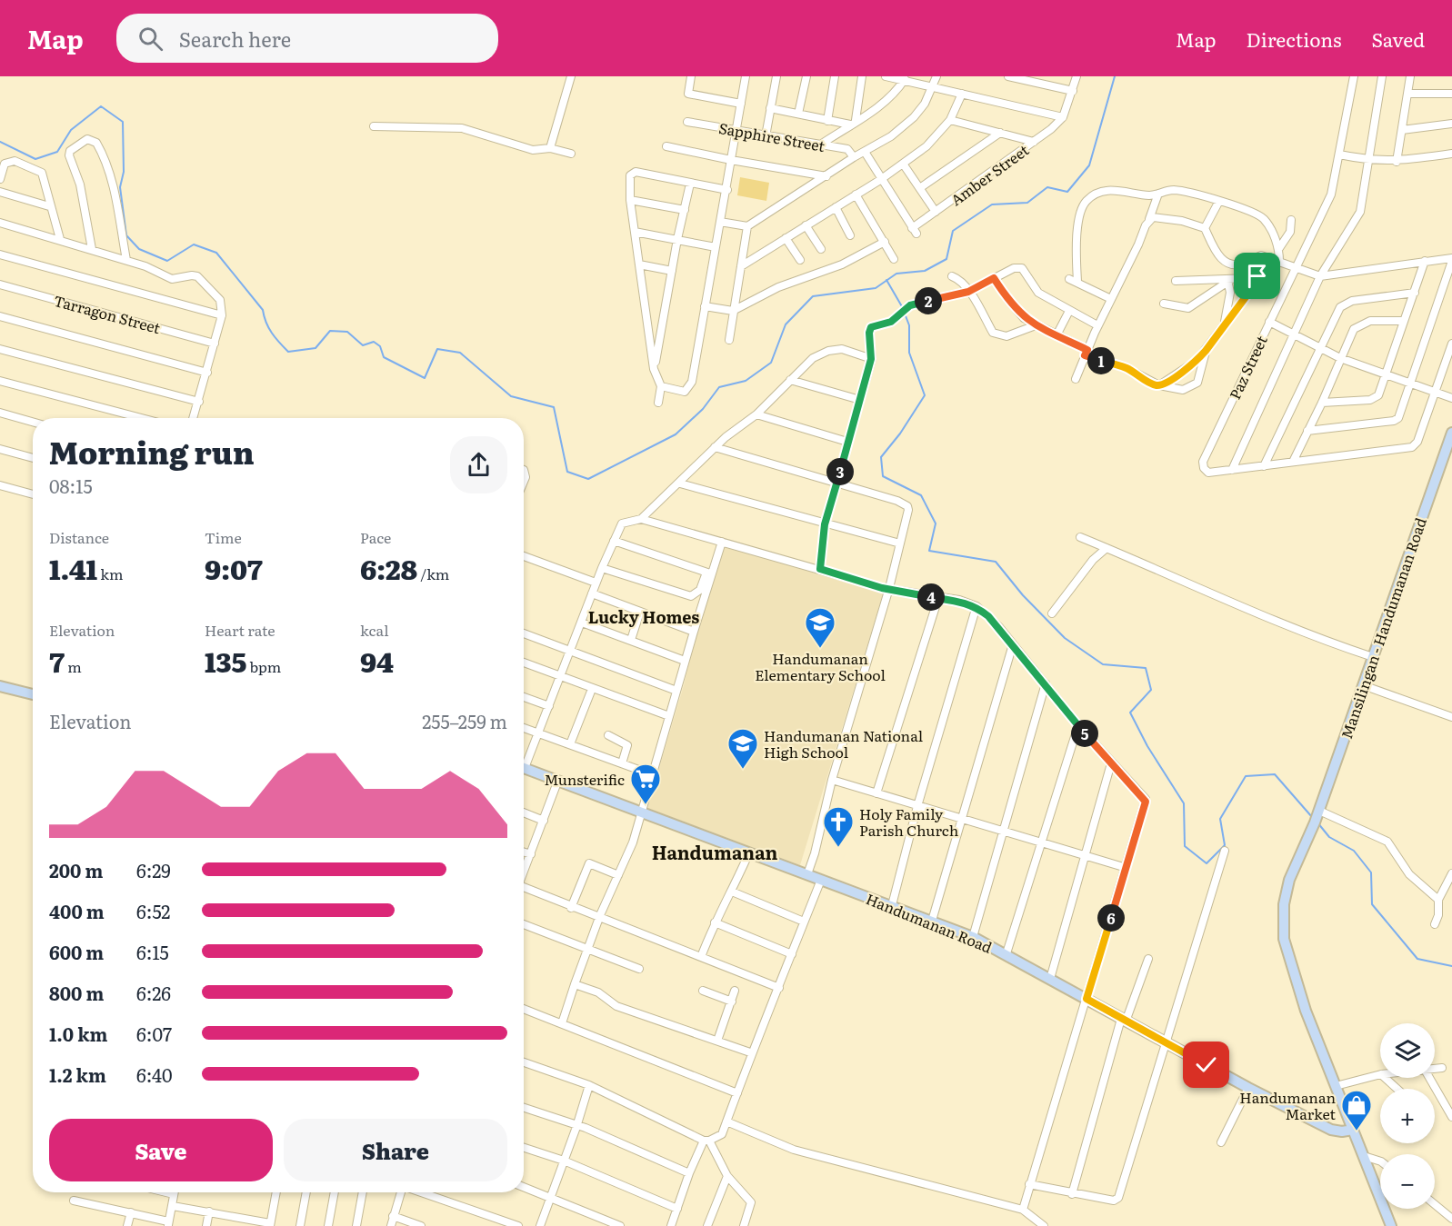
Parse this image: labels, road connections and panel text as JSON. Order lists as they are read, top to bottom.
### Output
{
  "streets": {
    "street": [
      "Sapphire Street",
      "Amber Street",
      "Tarragon Street",
      "Paz Street",
      "Mansilingan - Handumanan Road",
      "Handumanan Road"
    ]
  },
  "crossings": [
    ["Mansilingan - Handumanan Road", "Handumanan Road"]
  ],
  "districts": ["Lucky Homes", "Handumanan"],
  "places": {
    "school or university": ["Handumanan Elementary School", "Handumanan National High School"],
    "supermarket": ["Munsterific"],
    "church": ["Holy Family Parish Church"],
    "shop": ["Handumanan Market"]
  },
  "page": {
    "header": "Map",
    "search": "Search here",
    "nav": ["Map", "Directions", "Saved"],
    "pins": [
      "2",
      "1",
      "3",
      "4",
      "5",
      "6"
    ],
    "heading": ["Morning run", "08:15"],
    "stats": [
      ["Distance", "1.41 km"],
      ["Time", "9:07"],
      ["Pace", "6:28 /km"],
      ["Elevation", "7 m"],
      ["Heart rate", "135 bpm"],
      ["kcal", "94"]
    ],
    "chart": ["Elevation", "255–259 m"],
    "list": [
      {
        "name": "200 m",
        "note": "6:29"
      },
      {
        "name": "400 m",
        "note": "6:52"
      },
      {
        "name": "600 m",
        "note": "6:15"
      },
      {
        "name": "800 m",
        "note": "6:26"
      },
      {
        "name": "1.0 km",
        "note": "6:07"
      },
      {
        "name": "1.2 km",
        "note": "6:40"
      }
    ],
    "map_buttons": ["+", "−"],
    "buttons": ["Save", "Share"]
  }
}
